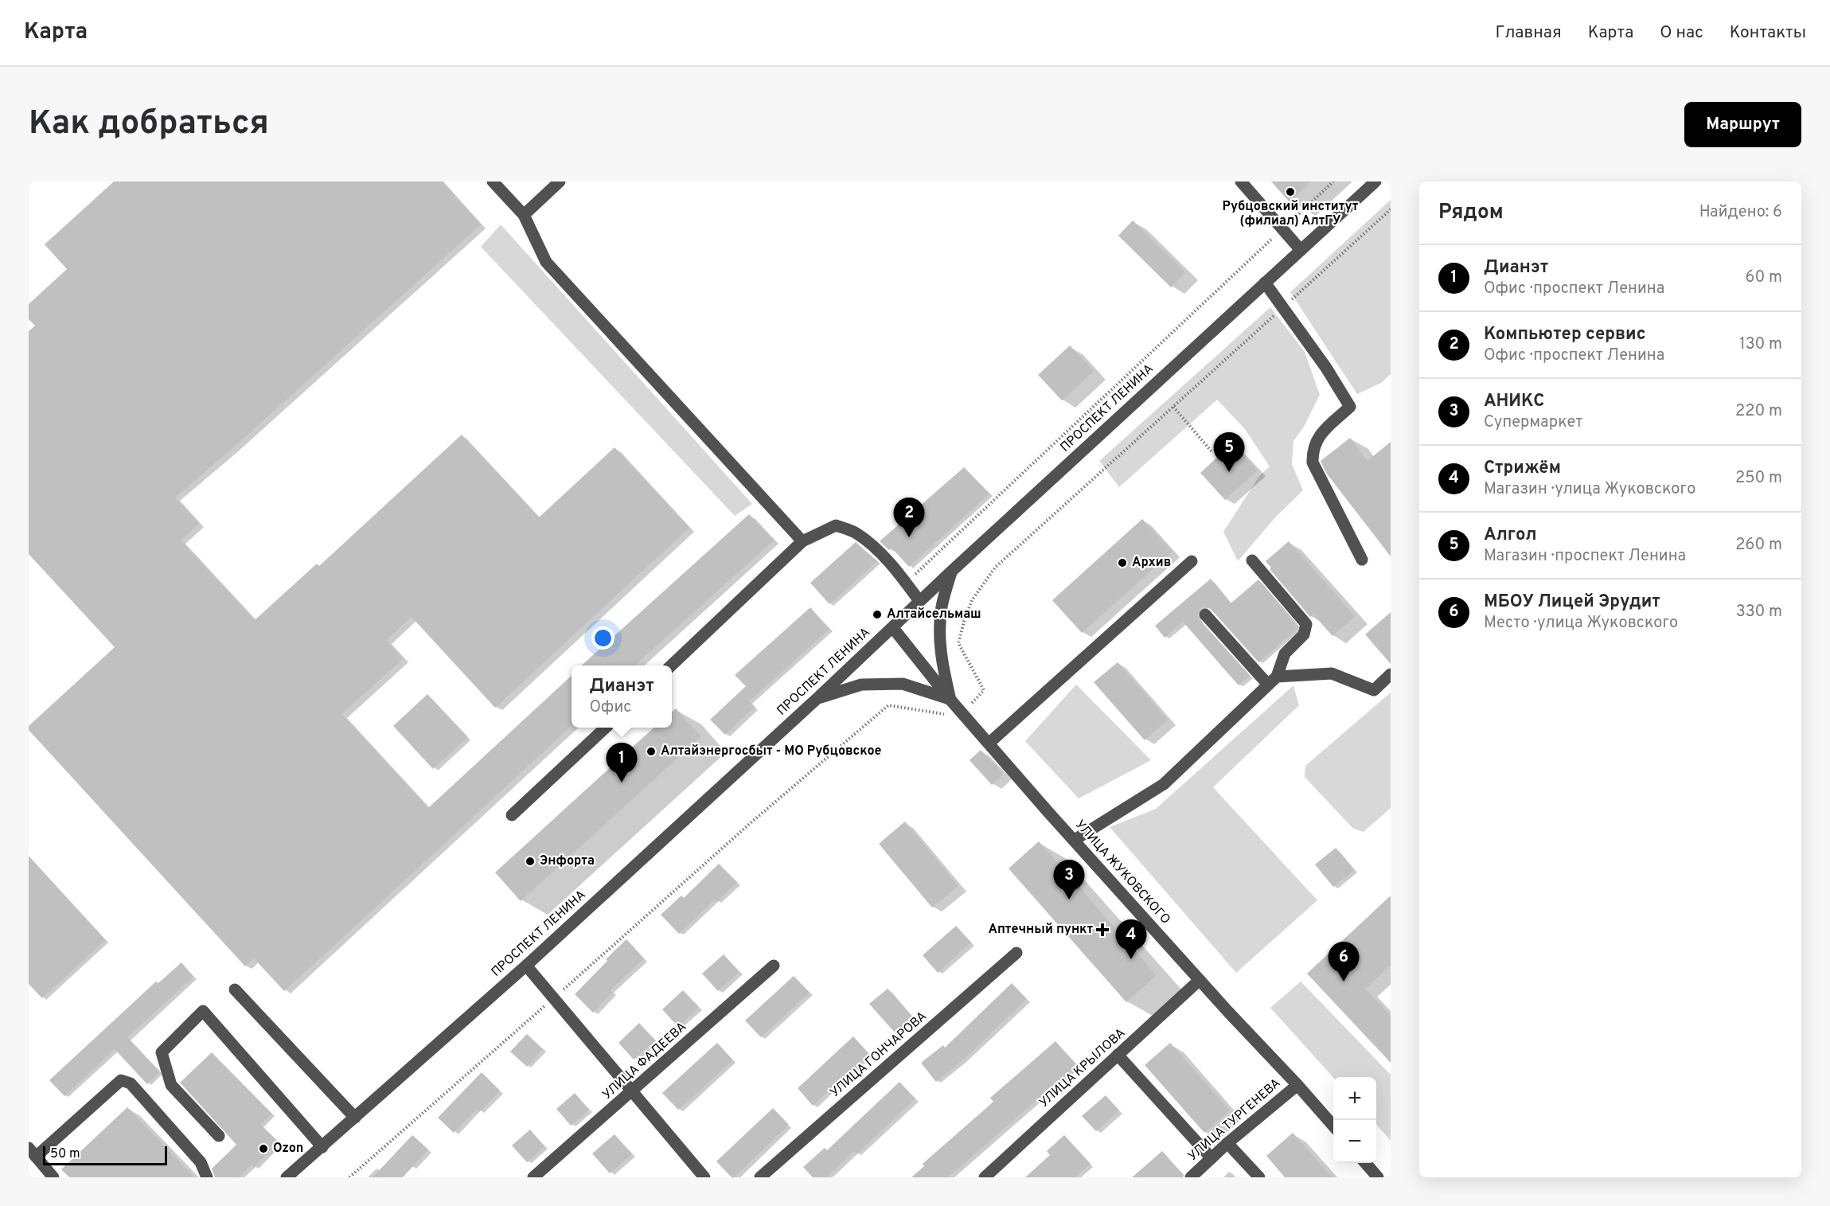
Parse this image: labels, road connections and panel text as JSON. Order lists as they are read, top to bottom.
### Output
{
  "streets": {
    "street": [
      "ПРОСПЕКТ ЛЕНИНА",
      "УЛИЦА ЖУКОВСКОГО",
      "УЛИЦА ГОНЧАРОВА",
      "УЛИЦА ФАДЕЕВА",
      "УЛИЦА КРЫЛОВА",
      "УЛИЦА ТУРГЕНЕВА"
    ]
  },
  "crossings": [
    ["ПРОСПЕКТ ЛЕНИНА", "УЛИЦА ЖУКОВСКОГО"],
    ["УЛИЦА ЖУКОВСКОГО", "УЛИЦА КРЫЛОВА"],
    ["УЛИЦА ЖУКОВСКОГО", "УЛИЦА ТУРГЕНЕВА"]
  ],
  "places": {
    "other": [
      "Рубцовский институт (филиал) АлтГУ",
      "Архив",
      "Алтайсельмаш",
      "Алтайэнергосбыт - МО Рубцовское",
      "Энфорта",
      "Ozon"
    ],
    "health": ["Аптечный пункт"]
  },
  "scale_bar": "50 m",
  "page": {
    "header": "Карта",
    "nav": [
      "Главная",
      "Карта",
      "О нас",
      "Контакты"
    ],
    "buttons": "Маршрут",
    "title": "Как добраться",
    "heading": ["Рядом", "Найдено: 6"],
    "list": [
      {
        "mark": "1",
        "name": "Дианэт",
        "note": "Офис · проспект Ленина",
        "value": "60 m"
      },
      {
        "mark": "2",
        "name": "Компьютер сервис",
        "note": "Офис · проспект Ленина",
        "value": "130 m"
      },
      {
        "mark": "3",
        "name": "АНИКС",
        "note": "Супермаркет",
        "value": "220 m"
      },
      {
        "mark": "4",
        "name": "Стрижём",
        "note": "Магазин · улица Жуковского",
        "value": "250 m"
      },
      {
        "mark": "5",
        "name": "Алгол",
        "note": "Магазин · проспект Ленина",
        "value": "260 m"
      },
      {
        "mark": "6",
        "name": "МБОУ Лицей Эрудит",
        "note": "Место · улица Жуковского",
        "value": "330 m"
      }
    ],
    "pins": [
      "5",
      "2",
      "1",
      "3",
      "4",
      "6"
    ],
    "popup": ["Дианэт", "Офис"],
    "map_buttons": ["+", "−"],
    "scale": "50 m"
  }
}
